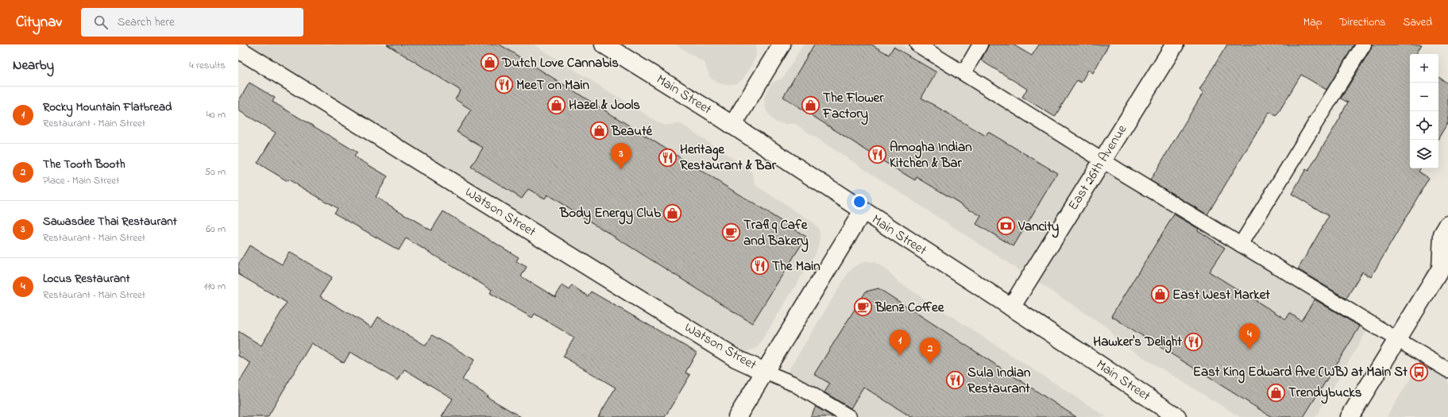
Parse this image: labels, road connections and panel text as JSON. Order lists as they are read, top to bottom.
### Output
{
  "streets": {
    "street": ["Main Street", "East 26th Avenue", "Watson Street"]
  },
  "crossings": [
    ["Main Street", "East 26th Avenue"]
  ],
  "places": {
    "shop": [
      "Dutch Love Cannabis",
      "Hazel & Jools",
      "The Flower Factory",
      "Beauté",
      "Body Energy Club",
      "East West Market",
      "Trendybucks"
    ],
    "restaurant": [
      "MeeT on Main",
      "Amogha Indian Kitchen & Bar",
      "Heritage Restaurant & Bar",
      "The Main",
      "Hawker's Delight",
      "Sula Indian Restaurant"
    ],
    "bank": ["Vancity"],
    "cafe": ["Trafiq Cafe and Bakery", "Blenz Coffee"],
    "bus stop": ["East King Edward Ave (WB) at Main St"]
  },
  "page": {
    "header": "Citynav",
    "search": "Search here",
    "nav": ["Map", "Directions", "Saved"],
    "heading": ["Nearby", "4 results"],
    "map_buttons": ["+", "−"],
    "list": [
      {
        "mark": "1",
        "name": "Rocky Mountain Flatbread",
        "note": "Restaurant · Main Street",
        "value": "40 m"
      },
      {
        "mark": "2",
        "name": "The Tooth Booth",
        "note": "Place · Main Street",
        "value": "50 m"
      },
      {
        "mark": "3",
        "name": "Sawasdee Thai Restaurant",
        "note": "Restaurant · Main Street",
        "value": "60 m"
      },
      {
        "mark": "4",
        "name": "Locus Restaurant",
        "note": "Restaurant · Main Street",
        "value": "110 m"
      }
    ],
    "pins": [
      "3",
      "4",
      "1",
      "2"
    ]
  }
}
